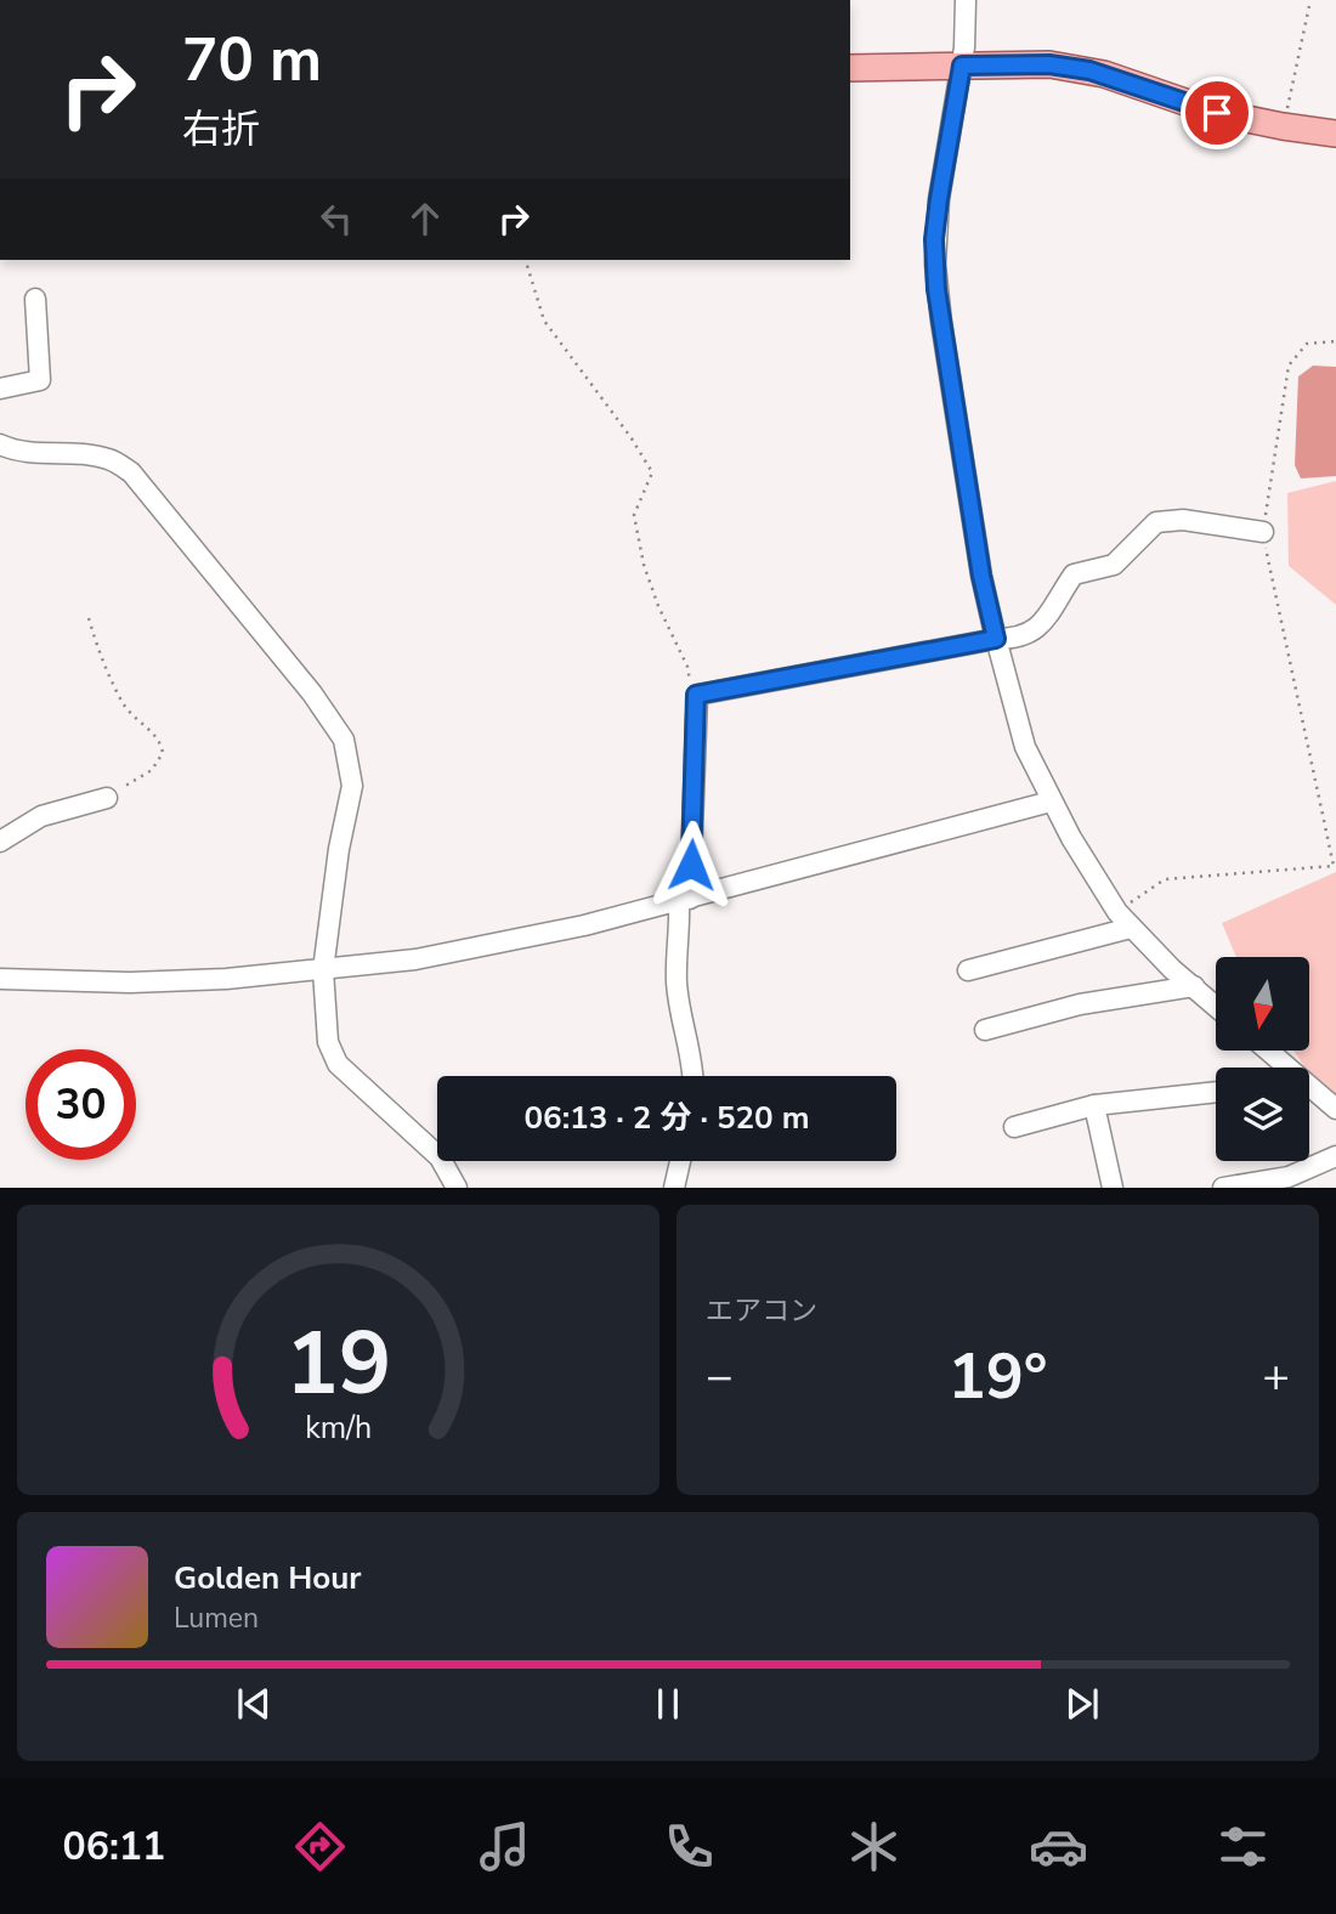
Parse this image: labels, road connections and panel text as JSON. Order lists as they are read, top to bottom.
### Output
{
  "north": "bottom",
  "page": {
    "turn": ["70 m", "右折"],
    "limit": "30",
    "trip": "06:13 · 2 分 · 520 m",
    "tile": "エアコン",
    "heat": ["−", "19°", "+"],
    "song": ["Golden Hour", "Lumen"],
    "tabs": "06:11",
    "gauge": ["19", "km/h"]
  }
}
